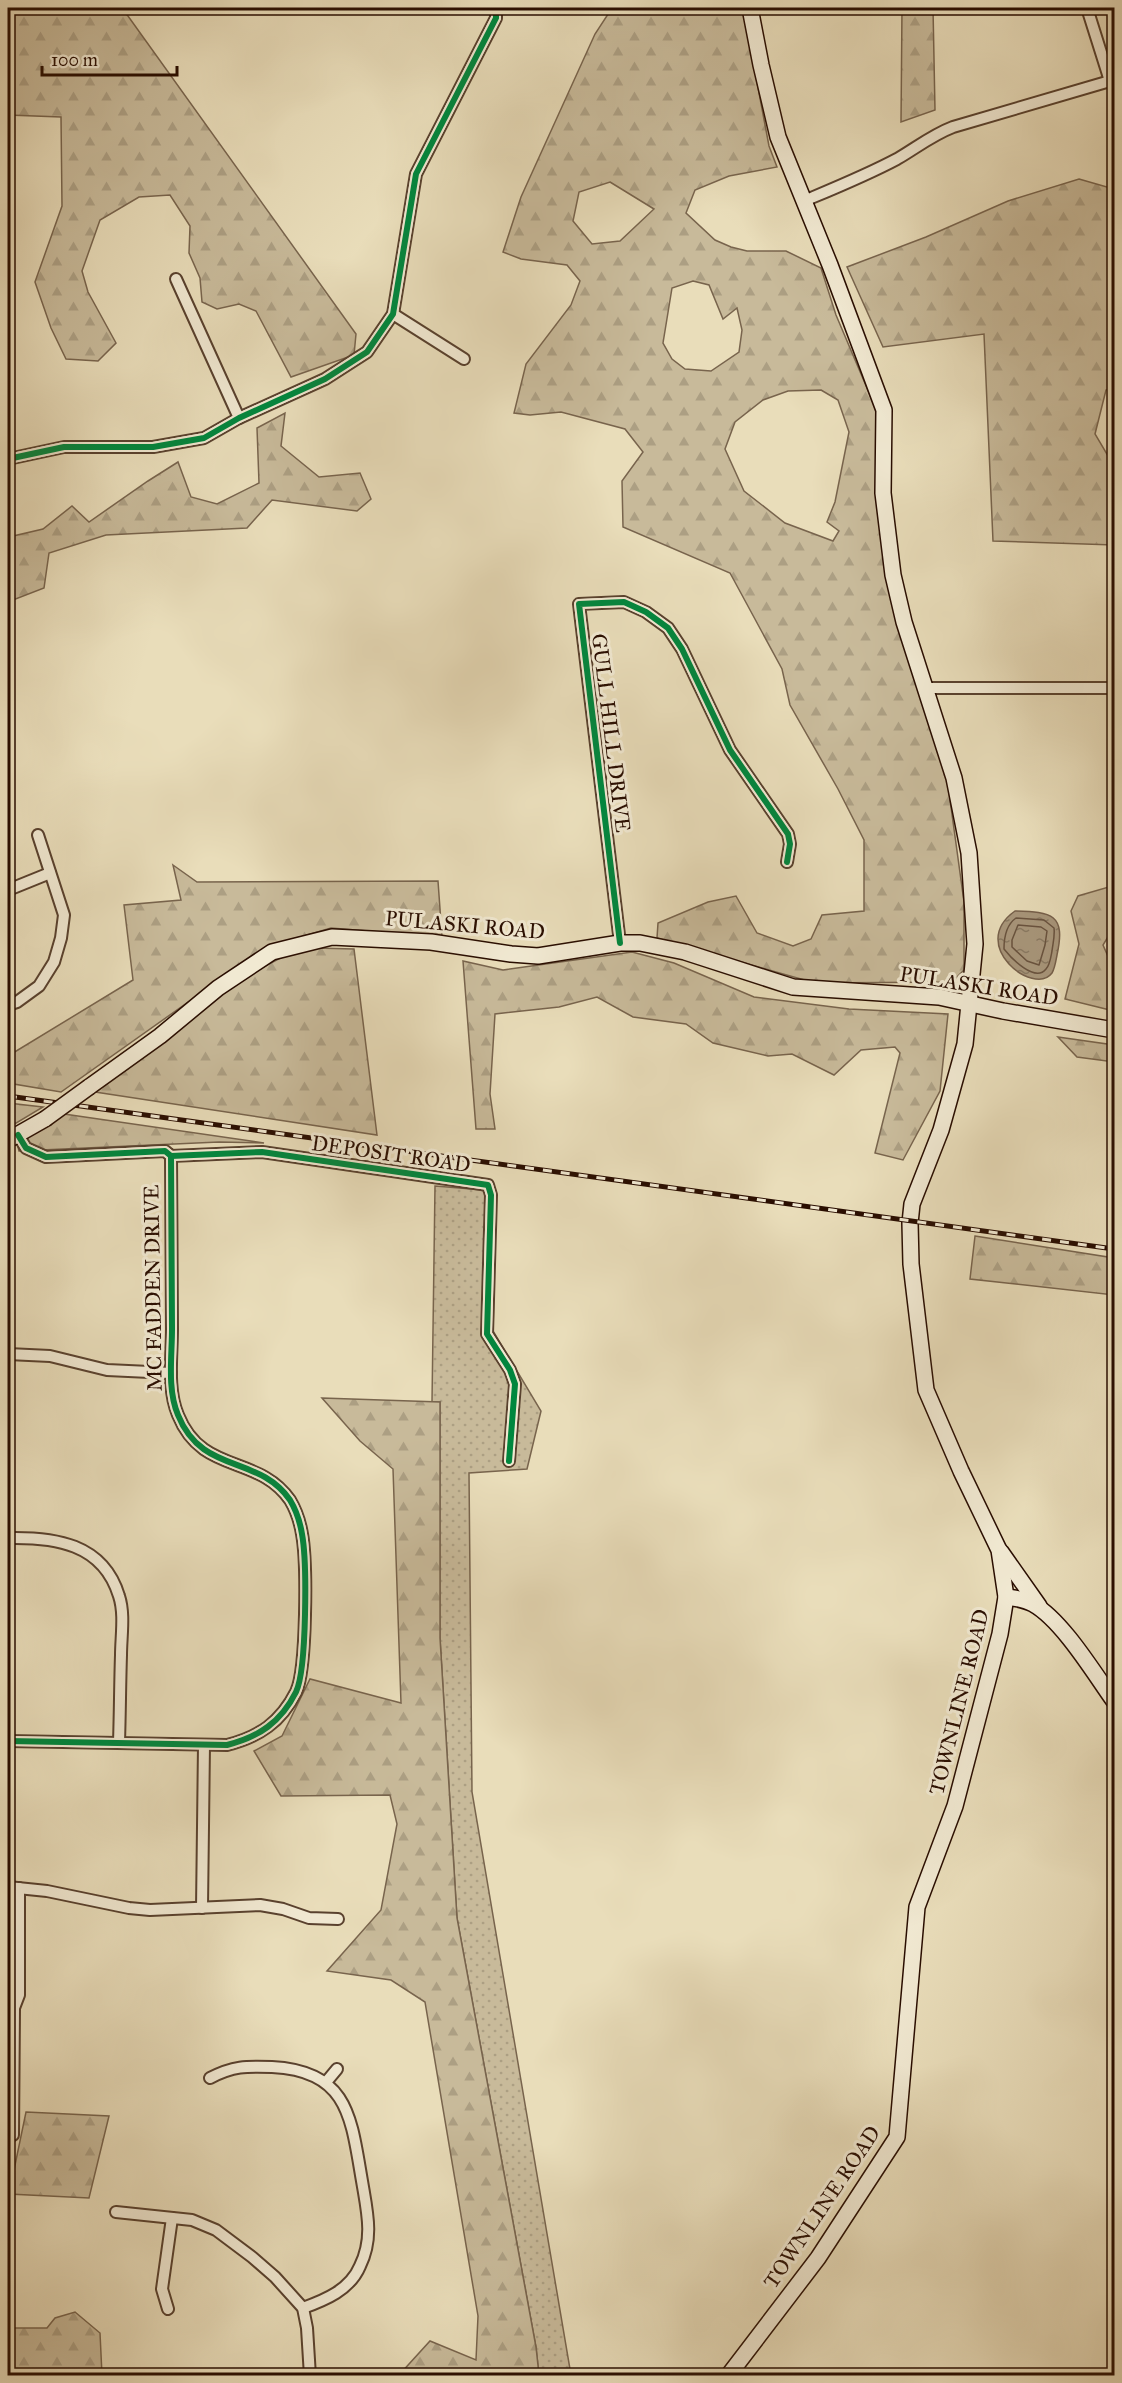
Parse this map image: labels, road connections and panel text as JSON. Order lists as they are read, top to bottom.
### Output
{
  "streets": {
    "main road": ["PULASKI ROAD", "TOWNLINE ROAD"],
    "street": ["GULL HILL DRIVE", "DEPOSIT ROAD", "MC FADDEN DRIVE"]
  },
  "crossings": [
    ["GULL HILL DRIVE", "PULASKI ROAD"],
    ["PULASKI ROAD", "DEPOSIT ROAD"],
    ["PULASKI ROAD", "TOWNLINE ROAD"],
    ["DEPOSIT ROAD", "MC FADDEN DRIVE"]
  ],
  "scale_bar": "100 m"
}
